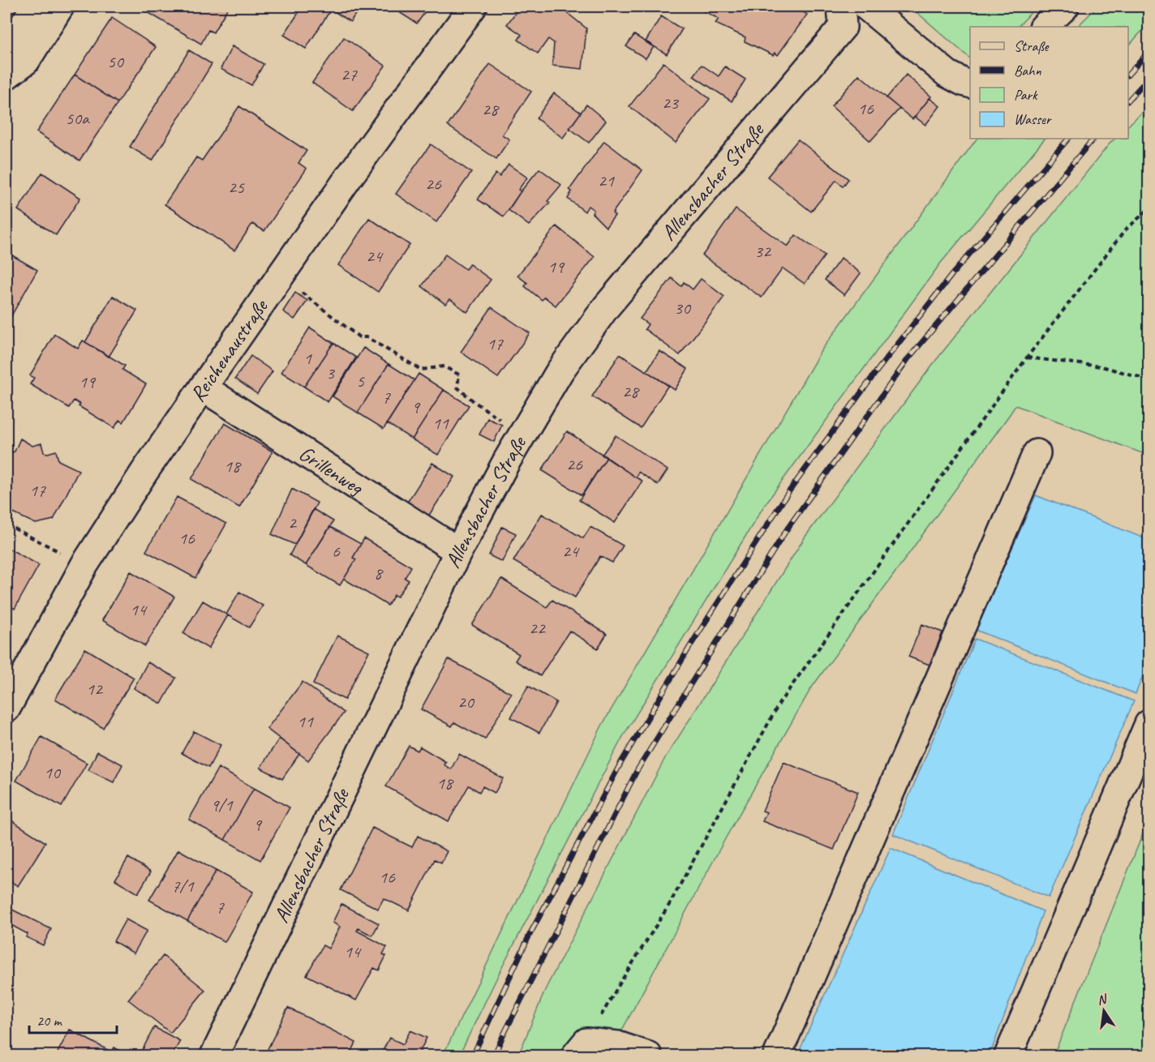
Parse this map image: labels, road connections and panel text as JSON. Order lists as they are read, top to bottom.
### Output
{
  "streets": {
    "street": ["Allensbacher Straße", "Reichenaustraße", "Grillenweg"]
  },
  "crossings": [
    ["Allensbacher Straße", "Grillenweg"],
    ["Reichenaustraße", "Grillenweg"]
  ],
  "house_numbers": [
    "50",
    "27",
    "23",
    "16",
    "28",
    "50a",
    "21",
    "26",
    "25",
    "32",
    "24",
    "19",
    "30",
    "17",
    "1",
    "3",
    "5",
    "19",
    "28",
    "7",
    "9",
    "11",
    "26",
    "18",
    "17",
    "2",
    "16",
    "6",
    "24",
    "8",
    "14",
    "22",
    "12",
    "20",
    "11",
    "10",
    "18",
    "9/1",
    "9",
    "16",
    "7/1",
    "7",
    "14"
  ],
  "legend": [
    "Straße",
    "Bahn",
    "Park",
    "Wasser"
  ],
  "scale_bar": "20 m",
  "north": "top"
}
